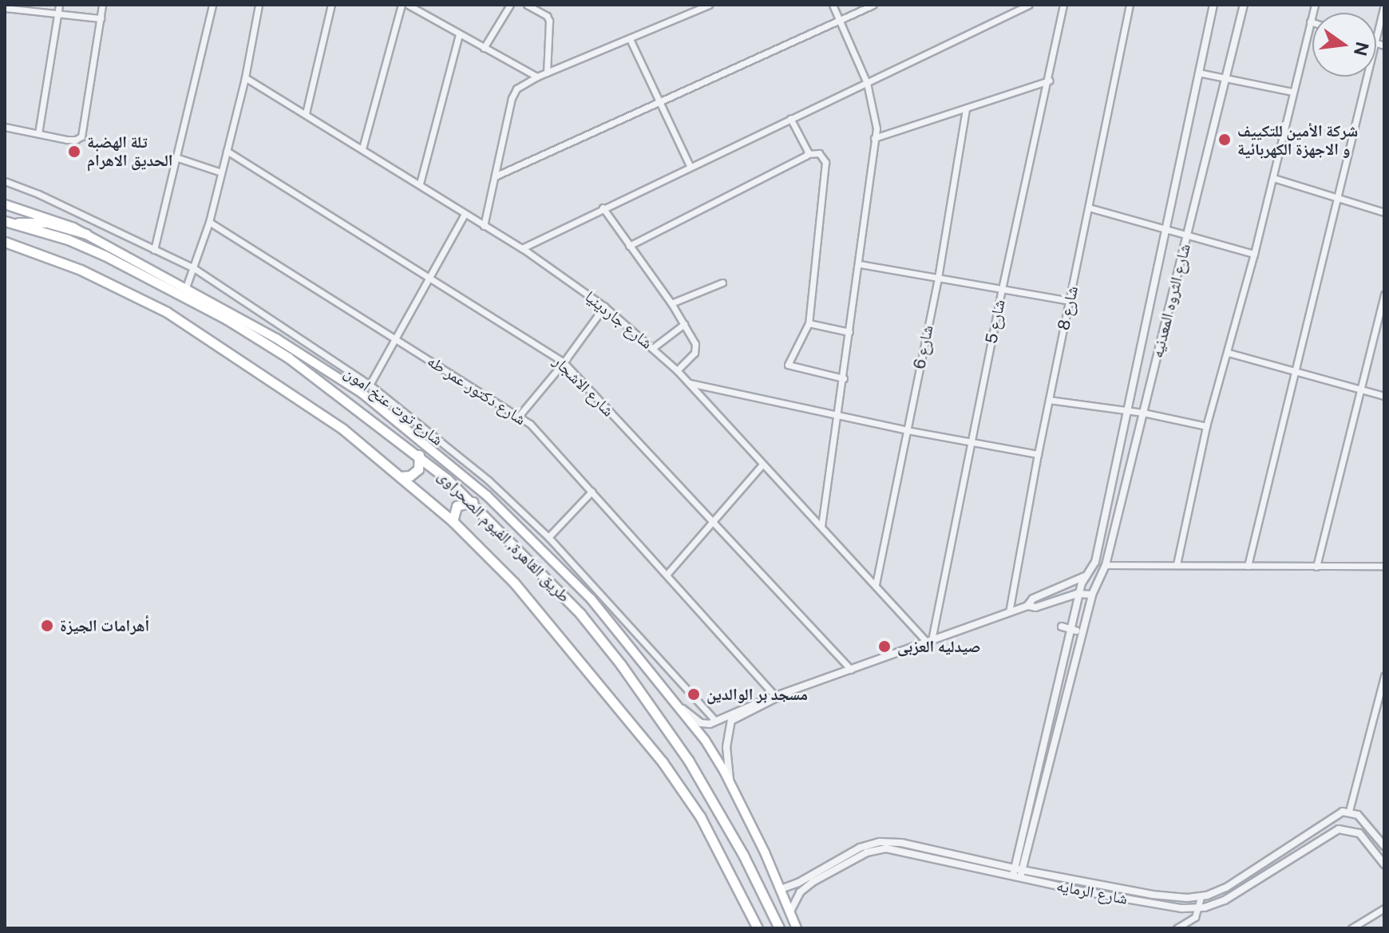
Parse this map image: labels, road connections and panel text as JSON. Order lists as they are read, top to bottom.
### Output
{
  "streets": {
    "highway": ["طريق القاهرة, الفيوم الصحراوى"],
    "street": [
      "شارع الثروه المعدنيه",
      "شارع 8",
      "شارع جاردينيا",
      "شارع 5",
      "شارع 6",
      "شارع الاشجار",
      "شارع دكتور عمر طه",
      "شارع توت عنخ امون",
      "شارع الرمايه"
    ]
  },
  "crossings": [
    ["شارع الثروه المعدنيه", "شارع الرمايه"],
    ["شارع جاردينيا", "شارع 5"],
    ["شارع جاردينيا", "شارع 6"]
  ],
  "places": [
    "شركة الأمين للتكييف و الاجهزة الكهربائية",
    "تلة الهضبة الحديق الاهرام",
    "أهرامات الجيزة",
    "صيدليه العزبى",
    "مسجد بر الوالدين"
  ],
  "north": "right"
}
